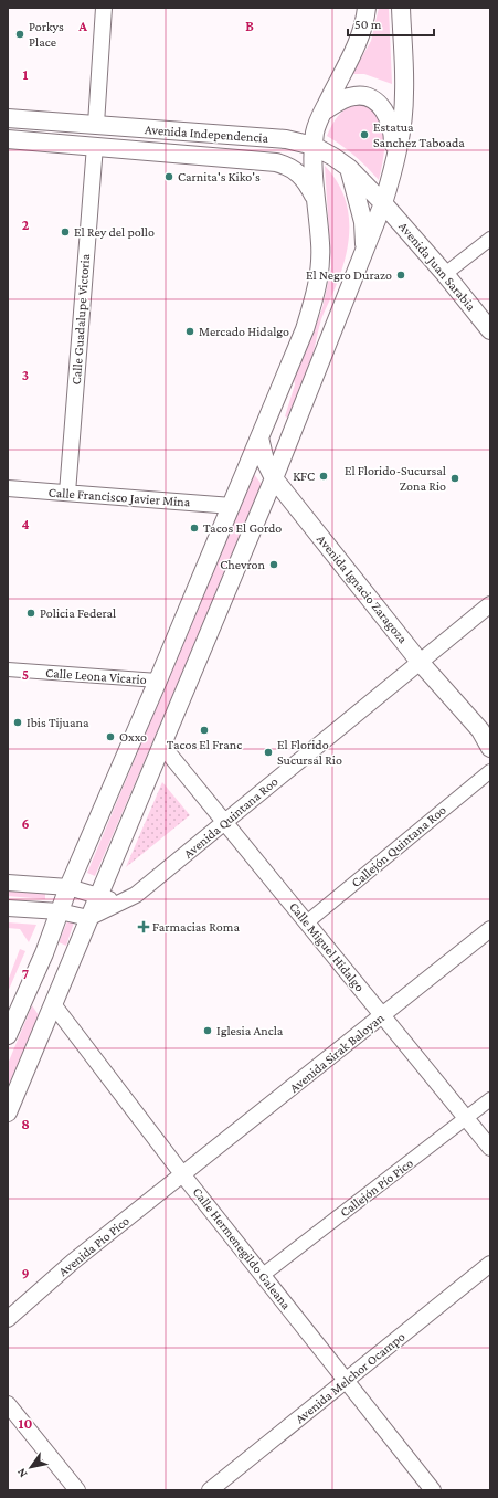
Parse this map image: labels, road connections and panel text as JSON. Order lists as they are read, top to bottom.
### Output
{
  "streets": {
    "main road": ["Avenida Independencia", "Avenida Juan Sarabia", "Avenida Ignacio Zaragoza"],
    "street": [
      "Calle Guadalupe Victoria",
      "Calle Francisco Javier Mina",
      "Calle Leona Vicario",
      "Avenida Quintana Roo",
      "Callejón Quintana Roo",
      "Calle Miguel Hidalgo",
      "Avenida Sirak Baloyan",
      "Callejón Pío Pico",
      "Avenida Pio Pico",
      "Calle Hermenegildo Galeana",
      "Avenida Melchor Ocampo"
    ]
  },
  "crossings": [
    ["Avenida Independencia", "Avenida Juan Sarabia"],
    ["Avenida Independencia", "Calle Guadalupe Victoria"],
    ["Calle Guadalupe Victoria", "Calle Francisco Javier Mina"],
    ["Avenida Ignacio Zaragoza", "Avenida Quintana Roo"],
    ["Avenida Quintana Roo", "Calle Miguel Hidalgo"],
    ["Callejón Quintana Roo", "Calle Miguel Hidalgo"],
    ["Calle Miguel Hidalgo", "Avenida Sirak Baloyan"],
    ["Calle Miguel Hidalgo", "Callejón Pío Pico"],
    ["Avenida Sirak Baloyan", "Avenida Pio Pico"],
    ["Avenida Sirak Baloyan", "Calle Hermenegildo Galeana"],
    ["Callejón Pío Pico", "Calle Hermenegildo Galeana"],
    ["Avenida Pio Pico", "Calle Hermenegildo Galeana"],
    ["Calle Hermenegildo Galeana", "Avenida Melchor Ocampo"]
  ],
  "places": {
    "other": [
      "Porkys Place",
      "Estatua Sanchez Taboada",
      "Carnita's Kiko's",
      "El Rey del pollo",
      "El Negro Durazo",
      "Mercado Hidalgo",
      "KFC",
      "El Florido-Sucursal Zona Rio",
      "Tacos El Gordo",
      "Chevron",
      "Policia Federal",
      "Ibis Tijuana",
      "Tacos El Franc",
      "Oxxo",
      "El Florido Sucursal Rio",
      "Iglesia Ancla"
    ],
    "health": ["Farmacias Roma"]
  },
  "scale_bar": "50 m",
  "north": "bottom left",
  "grid": {
    "columns": ["A", "B"],
    "rows": [
      "1",
      "2",
      "3",
      "4",
      "5",
      "6",
      "7",
      "8",
      "9",
      "10"
    ]
  }
}
